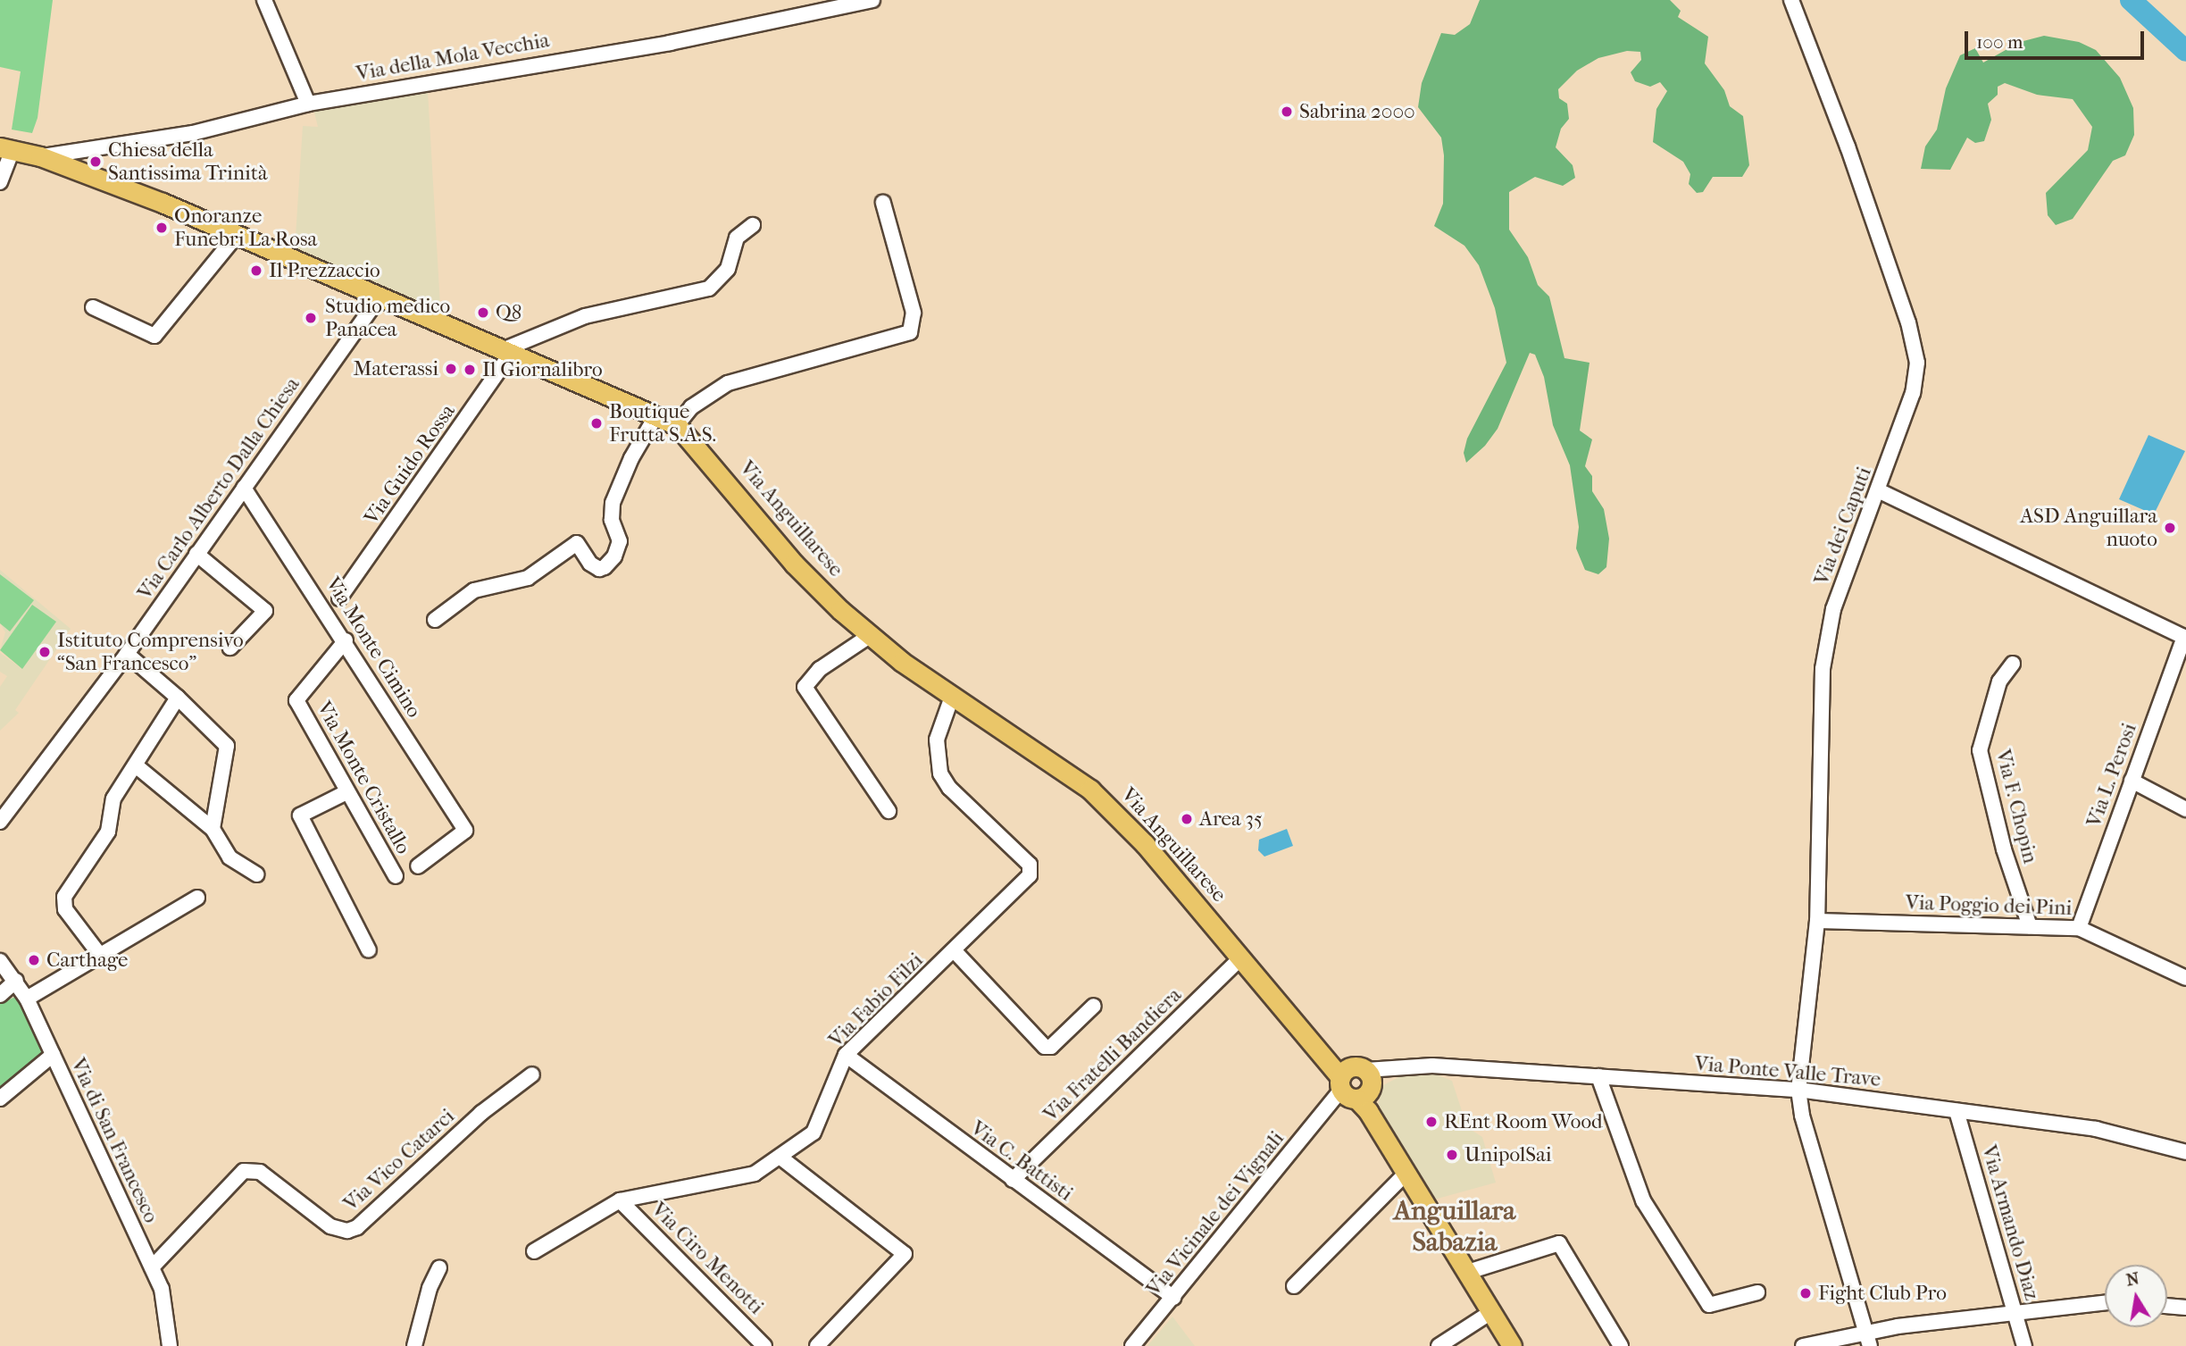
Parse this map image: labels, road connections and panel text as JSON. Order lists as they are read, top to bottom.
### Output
{
  "streets": {
    "main road": ["Via Anguillarese"],
    "street": [
      "Via della Mola Vecchia",
      "Via Guido Rossa",
      "Via Carlo Alberto Dalla Chiesa",
      "Via dei Caputi",
      "Via Monte Cimino",
      "Via L. Perosi",
      "Via Monte Cristallo",
      "Via F. Chopin",
      "Via Poggio dei Pini",
      "Via Fabio Filzi",
      "Via Fratelli Bandiera",
      "Via Ponte Valle Trave",
      "Via di San Francesco",
      "Via Vico Catarci",
      "Via C. Battisti",
      "Via Vicinale dei Vignali",
      "Via Armando Diaz",
      "Via Ciro Menotti"
    ]
  },
  "crossings": [
    ["Via della Mola Vecchia", "Via Anguillarese"],
    ["Via Guido Rossa", "Via Anguillarese"],
    ["Via Carlo Alberto Dalla Chiesa", "Via Anguillarese"],
    ["Via Carlo Alberto Dalla Chiesa", "Via Monte Cimino"],
    ["Via Anguillarese", "Via Fabio Filzi"],
    ["Via Anguillarese", "Via Fratelli Bandiera"],
    ["Via Anguillarese", "Via Ponte Valle Trave"],
    ["Via Anguillarese", "Via Vicinale dei Vignali"],
    ["Via dei Caputi", "Via Poggio dei Pini"],
    ["Via dei Caputi", "Via Ponte Valle Trave"],
    ["Via Monte Cimino", "Via Monte Cristallo"],
    ["Via L. Perosi", "Via Poggio dei Pini"],
    ["Via F. Chopin", "Via Poggio dei Pini"],
    ["Via Fabio Filzi", "Via C. Battisti"],
    ["Via Fabio Filzi", "Via Ciro Menotti"],
    ["Via Fratelli Bandiera", "Via C. Battisti"],
    ["Via Ponte Valle Trave", "Via Vicinale dei Vignali"],
    ["Via Ponte Valle Trave", "Via Armando Diaz"],
    ["Via di San Francesco", "Via Vico Catarci"],
    ["Via C. Battisti", "Via Vicinale dei Vignali"]
  ],
  "districts": ["Anguillara Sabazia"],
  "places": [
    "Sabrina 2000",
    "Chiesa della Santissima Trinità",
    "Onoranze Funebri La Rosa",
    "Il Prezzaccio",
    "Q8",
    "Studio medico Panacea",
    "Materassi",
    "Il Giornalibro",
    "Boutique Frutta S.A.S.",
    "ASD Anguillara nuoto",
    "Istituto Comprensivo “San Francesco”",
    "Area 35",
    "Carthage",
    "REnt Room Wood",
    "UnipolSai",
    "Fight Club Pro"
  ],
  "scale_bar": "100 m",
  "north": "top"
}
